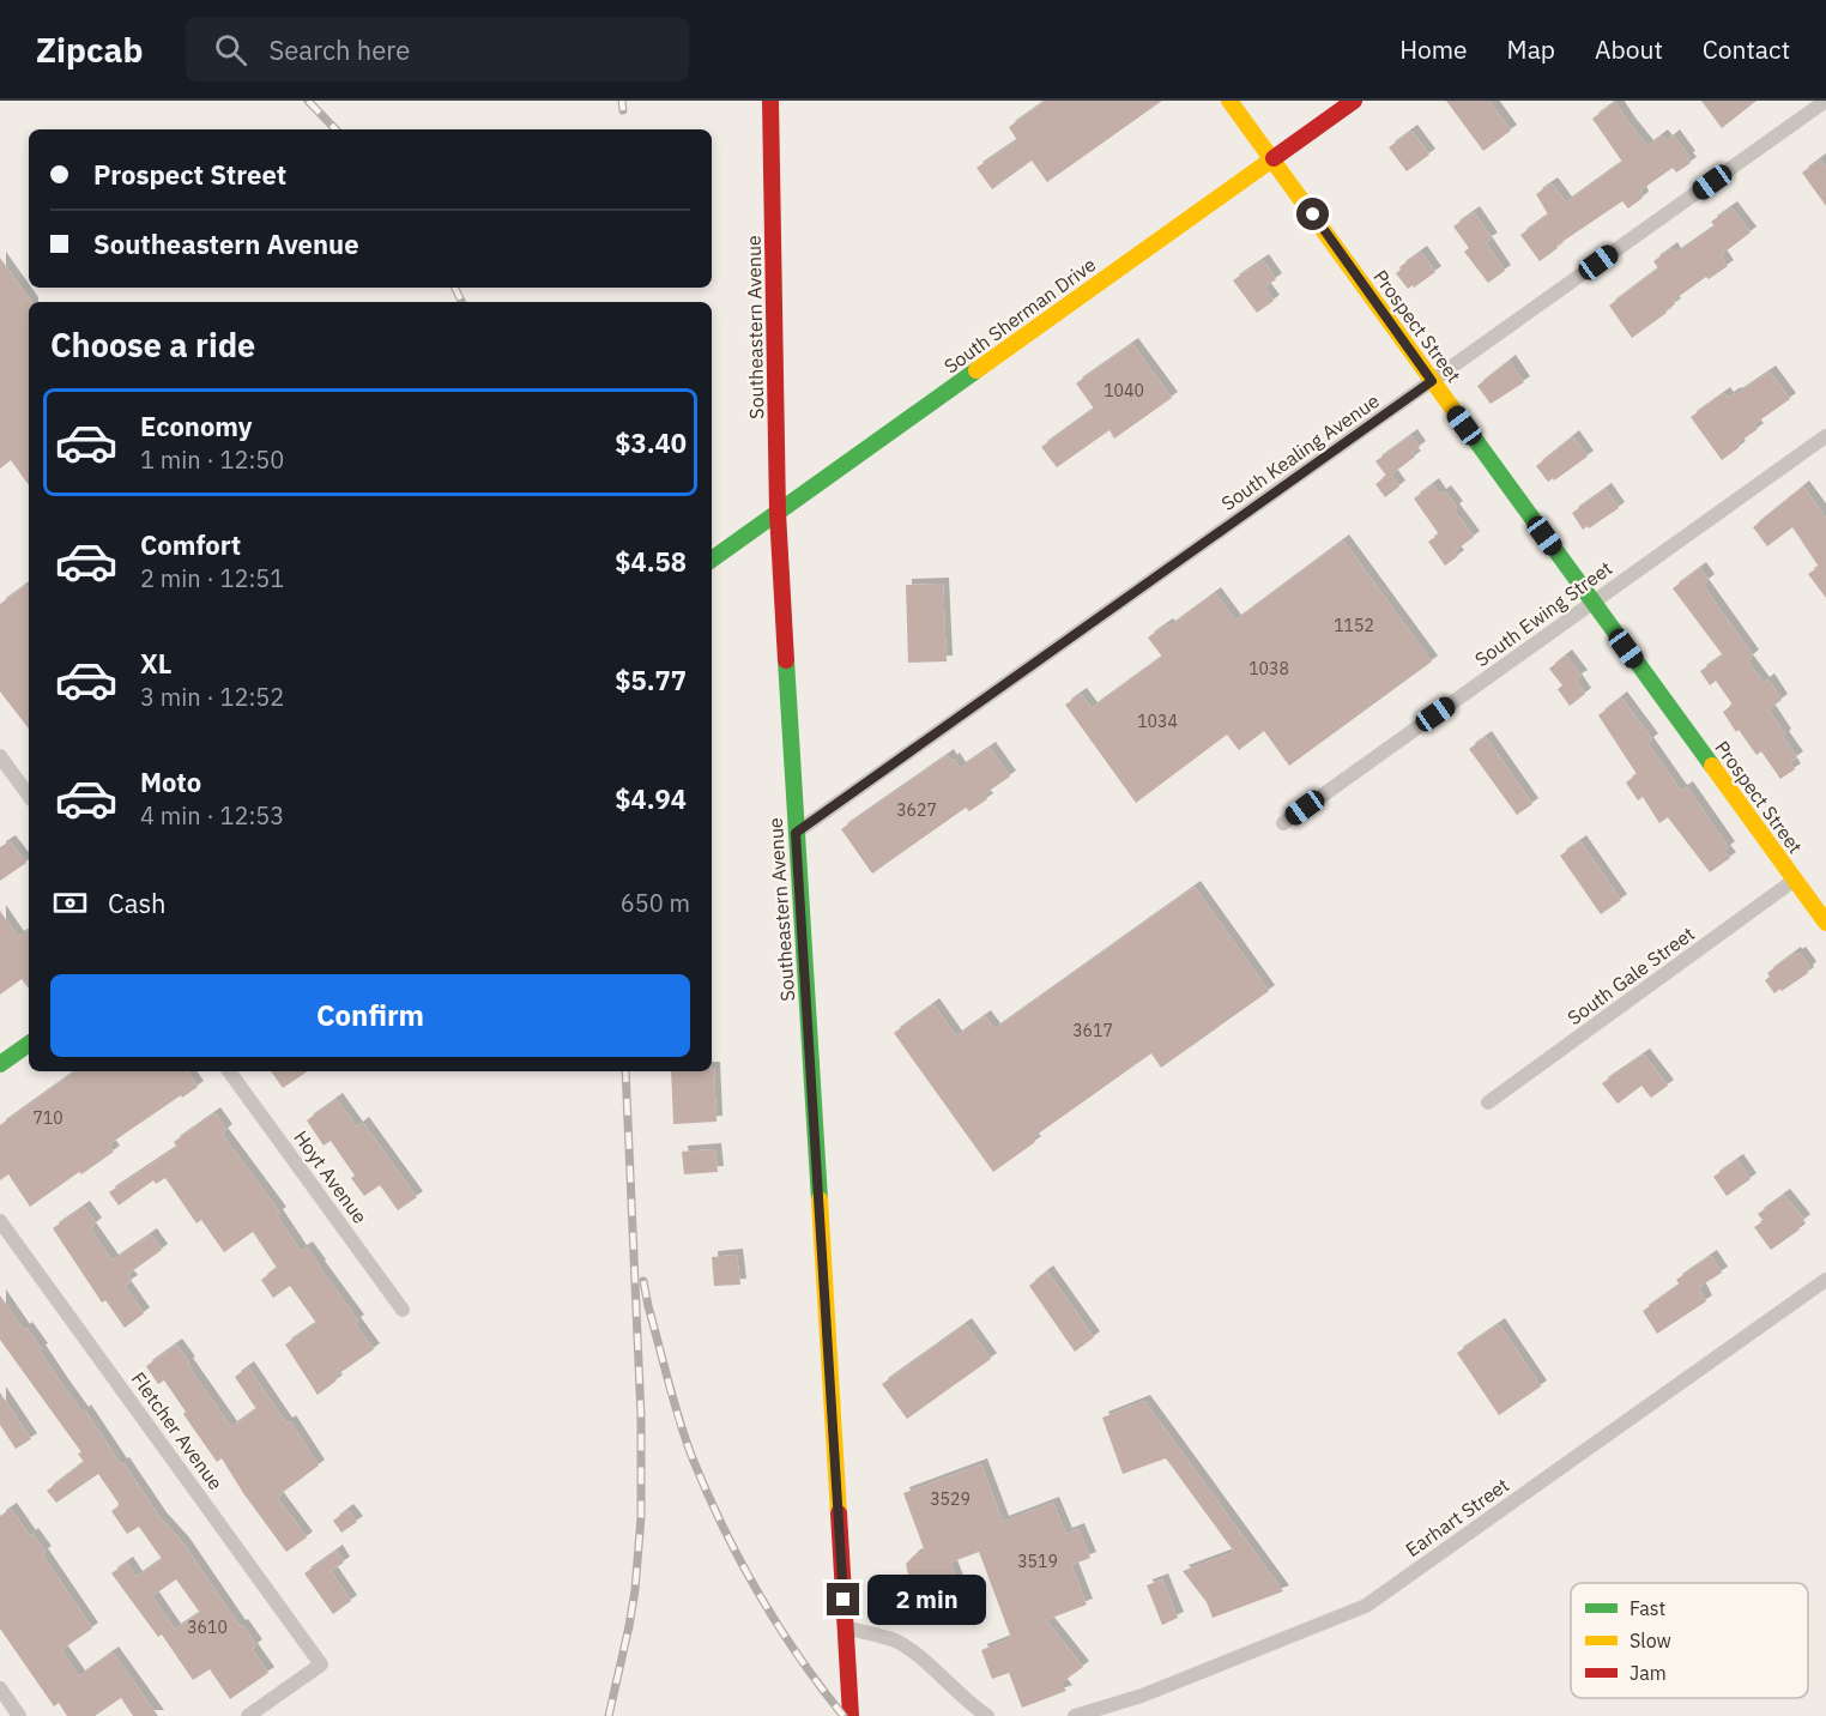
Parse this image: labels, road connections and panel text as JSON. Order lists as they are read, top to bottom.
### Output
{
  "streets": {
    "main road": ["South Sherman Drive", "Prospect Street", "Southeastern Avenue"],
    "street": [
      "South Kealing Avenue",
      "South Ewing Street",
      "South Gale Street",
      "Hoyt Avenue",
      "Fletcher Avenue",
      "Earhart Street"
    ]
  },
  "crossings": [
    ["South Sherman Drive", "Prospect Street"],
    ["South Sherman Drive", "Southeastern Avenue"],
    ["Prospect Street", "South Kealing Avenue"],
    ["Prospect Street", "South Ewing Street"],
    ["Prospect Street", "South Gale Street"],
    ["Southeastern Avenue", "South Kealing Avenue"]
  ],
  "house_numbers": [
    "1040",
    "1152",
    "1038",
    "1034",
    "3627",
    "3617",
    "710",
    "3529",
    "3519",
    "3610"
  ],
  "legend": ["Fast", "Slow", "Jam"],
  "page": {
    "header": "Zipcab",
    "search": "Search here",
    "nav": [
      "Home",
      "Map",
      "About",
      "Contact"
    ],
    "banner": ["Prospect Street", "Southeastern Avenue"],
    "heading": "Choose a ride",
    "list": [
      {
        "name": "Economy",
        "note": "1 min · 12:50",
        "value": "$3.40"
      },
      {
        "name": "Comfort",
        "note": "2 min · 12:51",
        "value": "$4.58"
      },
      {
        "name": "XL",
        "note": "3 min · 12:52",
        "value": "$5.77"
      },
      {
        "name": "Moto",
        "note": "4 min · 12:53",
        "value": "$4.94"
      }
    ],
    "pay": ["Cash", "650 m"],
    "buttons": "Confirm",
    "bubble": "2 min"
  }
}
